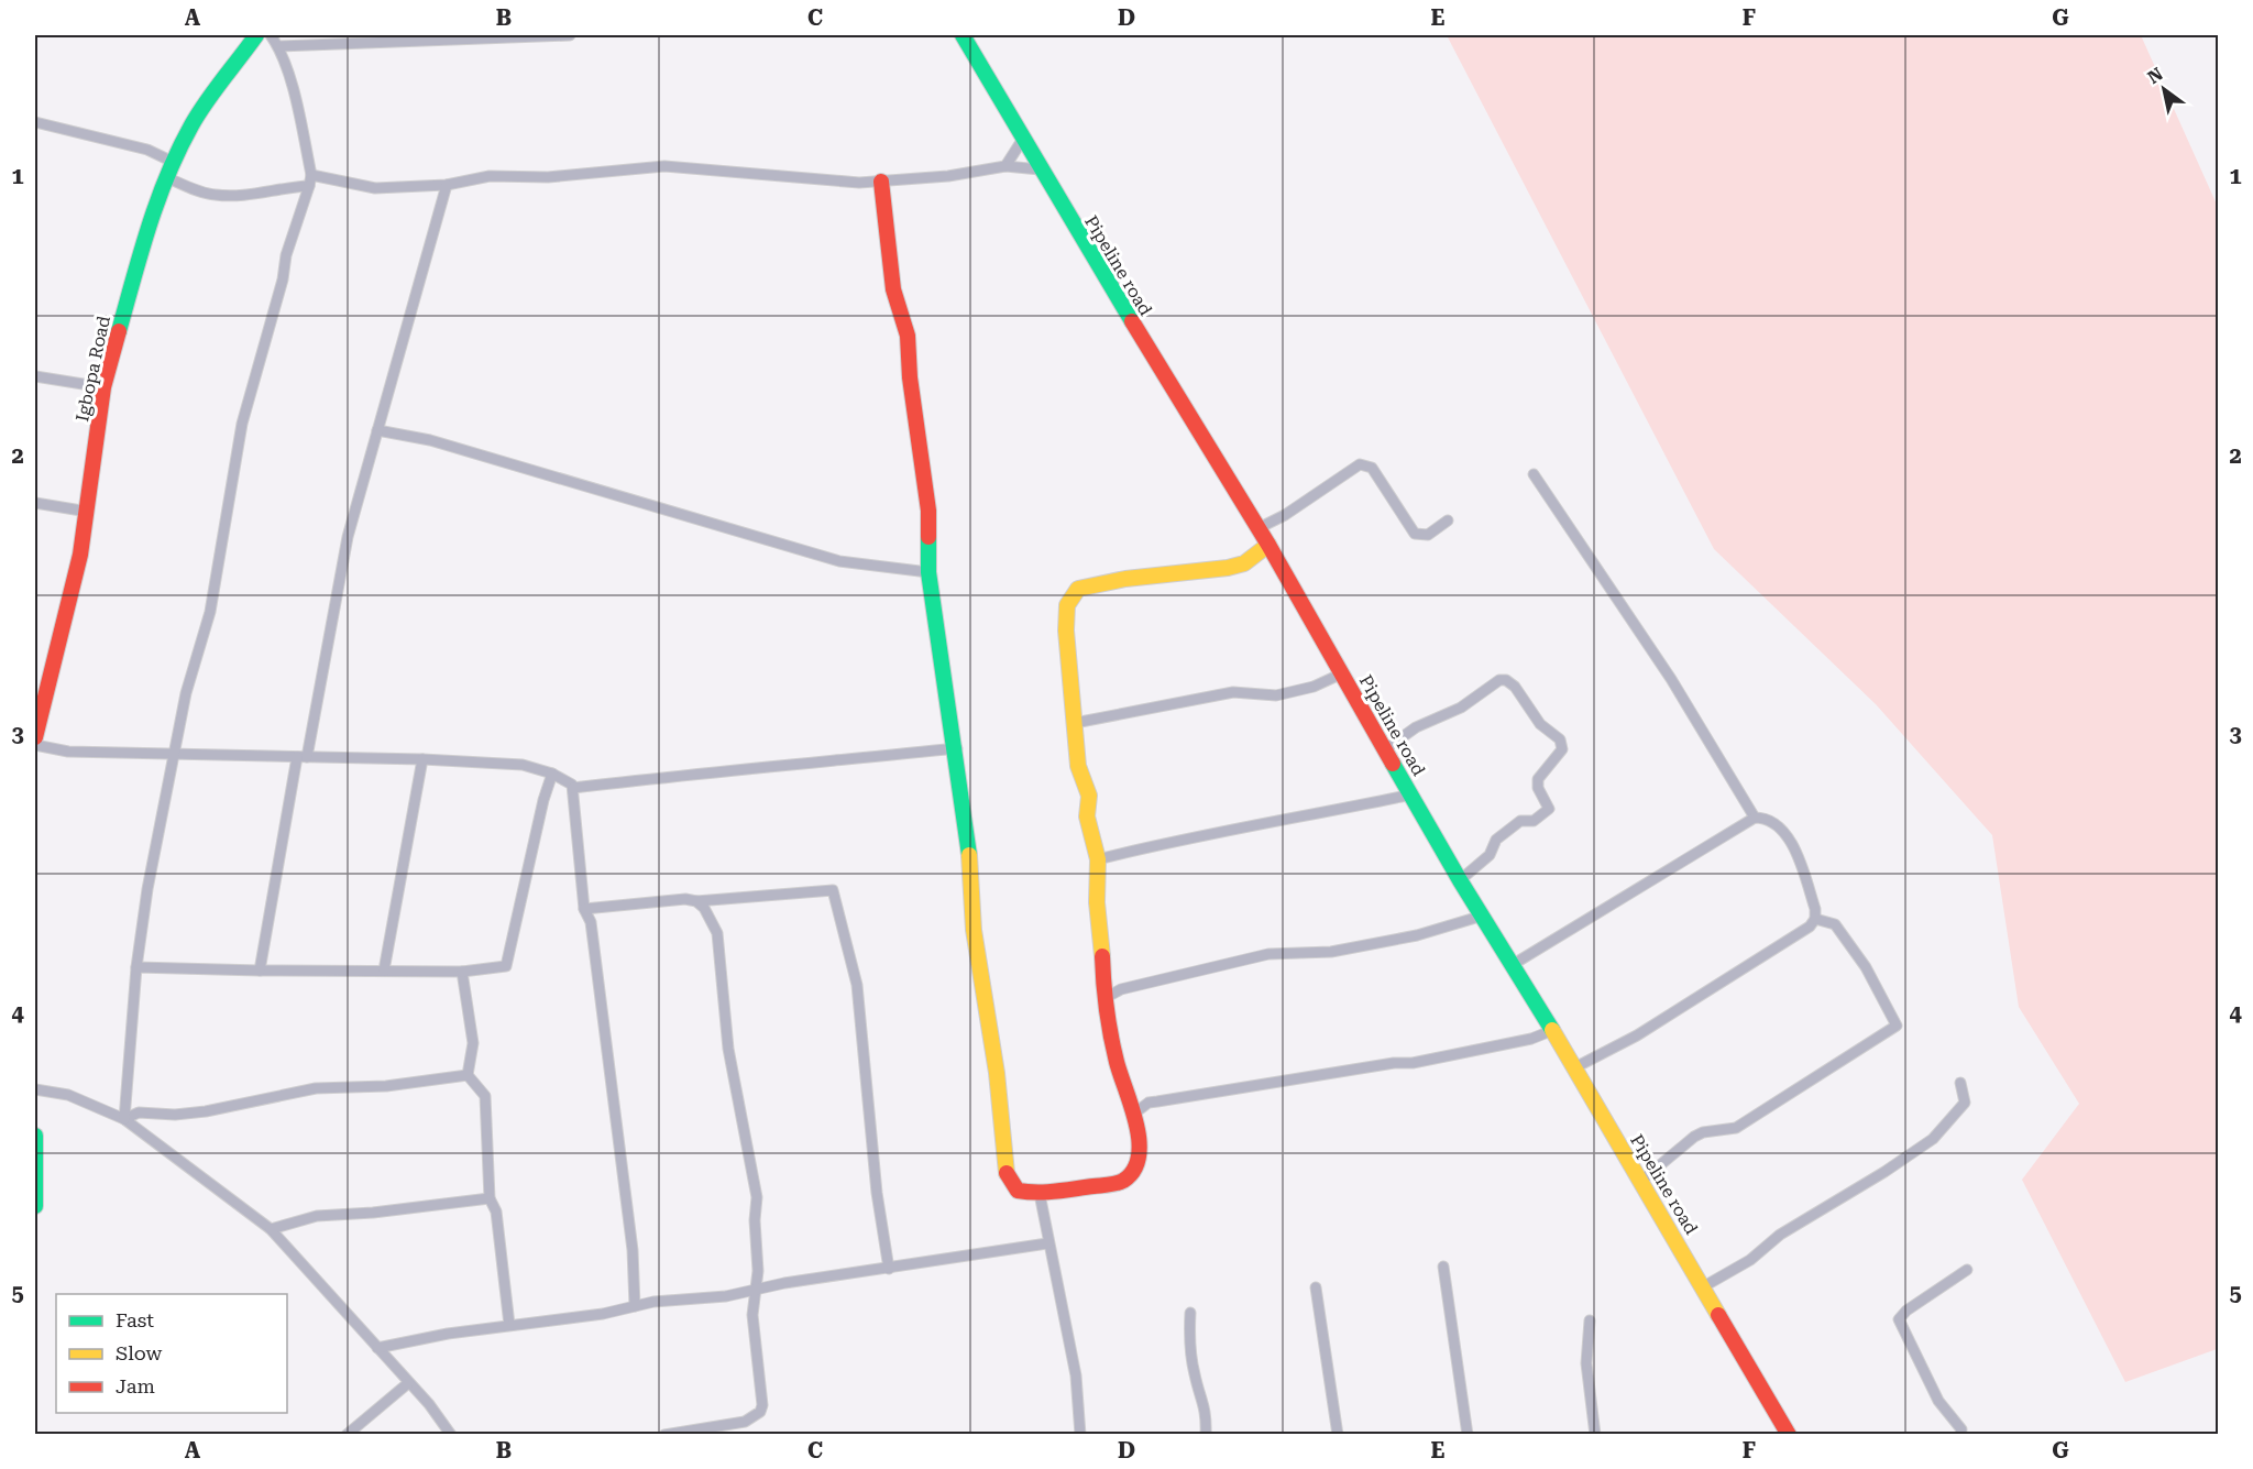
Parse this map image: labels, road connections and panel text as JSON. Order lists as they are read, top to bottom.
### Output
{
  "streets": {
    "street": ["Pipeline road", "Igbopa Road"]
  },
  "legend": ["Fast", "Slow", "Jam"],
  "north": "top left",
  "grid": {
    "columns": [
      "A",
      "B",
      "C",
      "D",
      "E",
      "F",
      "G"
    ],
    "rows": [
      "1",
      "2",
      "3",
      "4",
      "5"
    ]
  }
}
